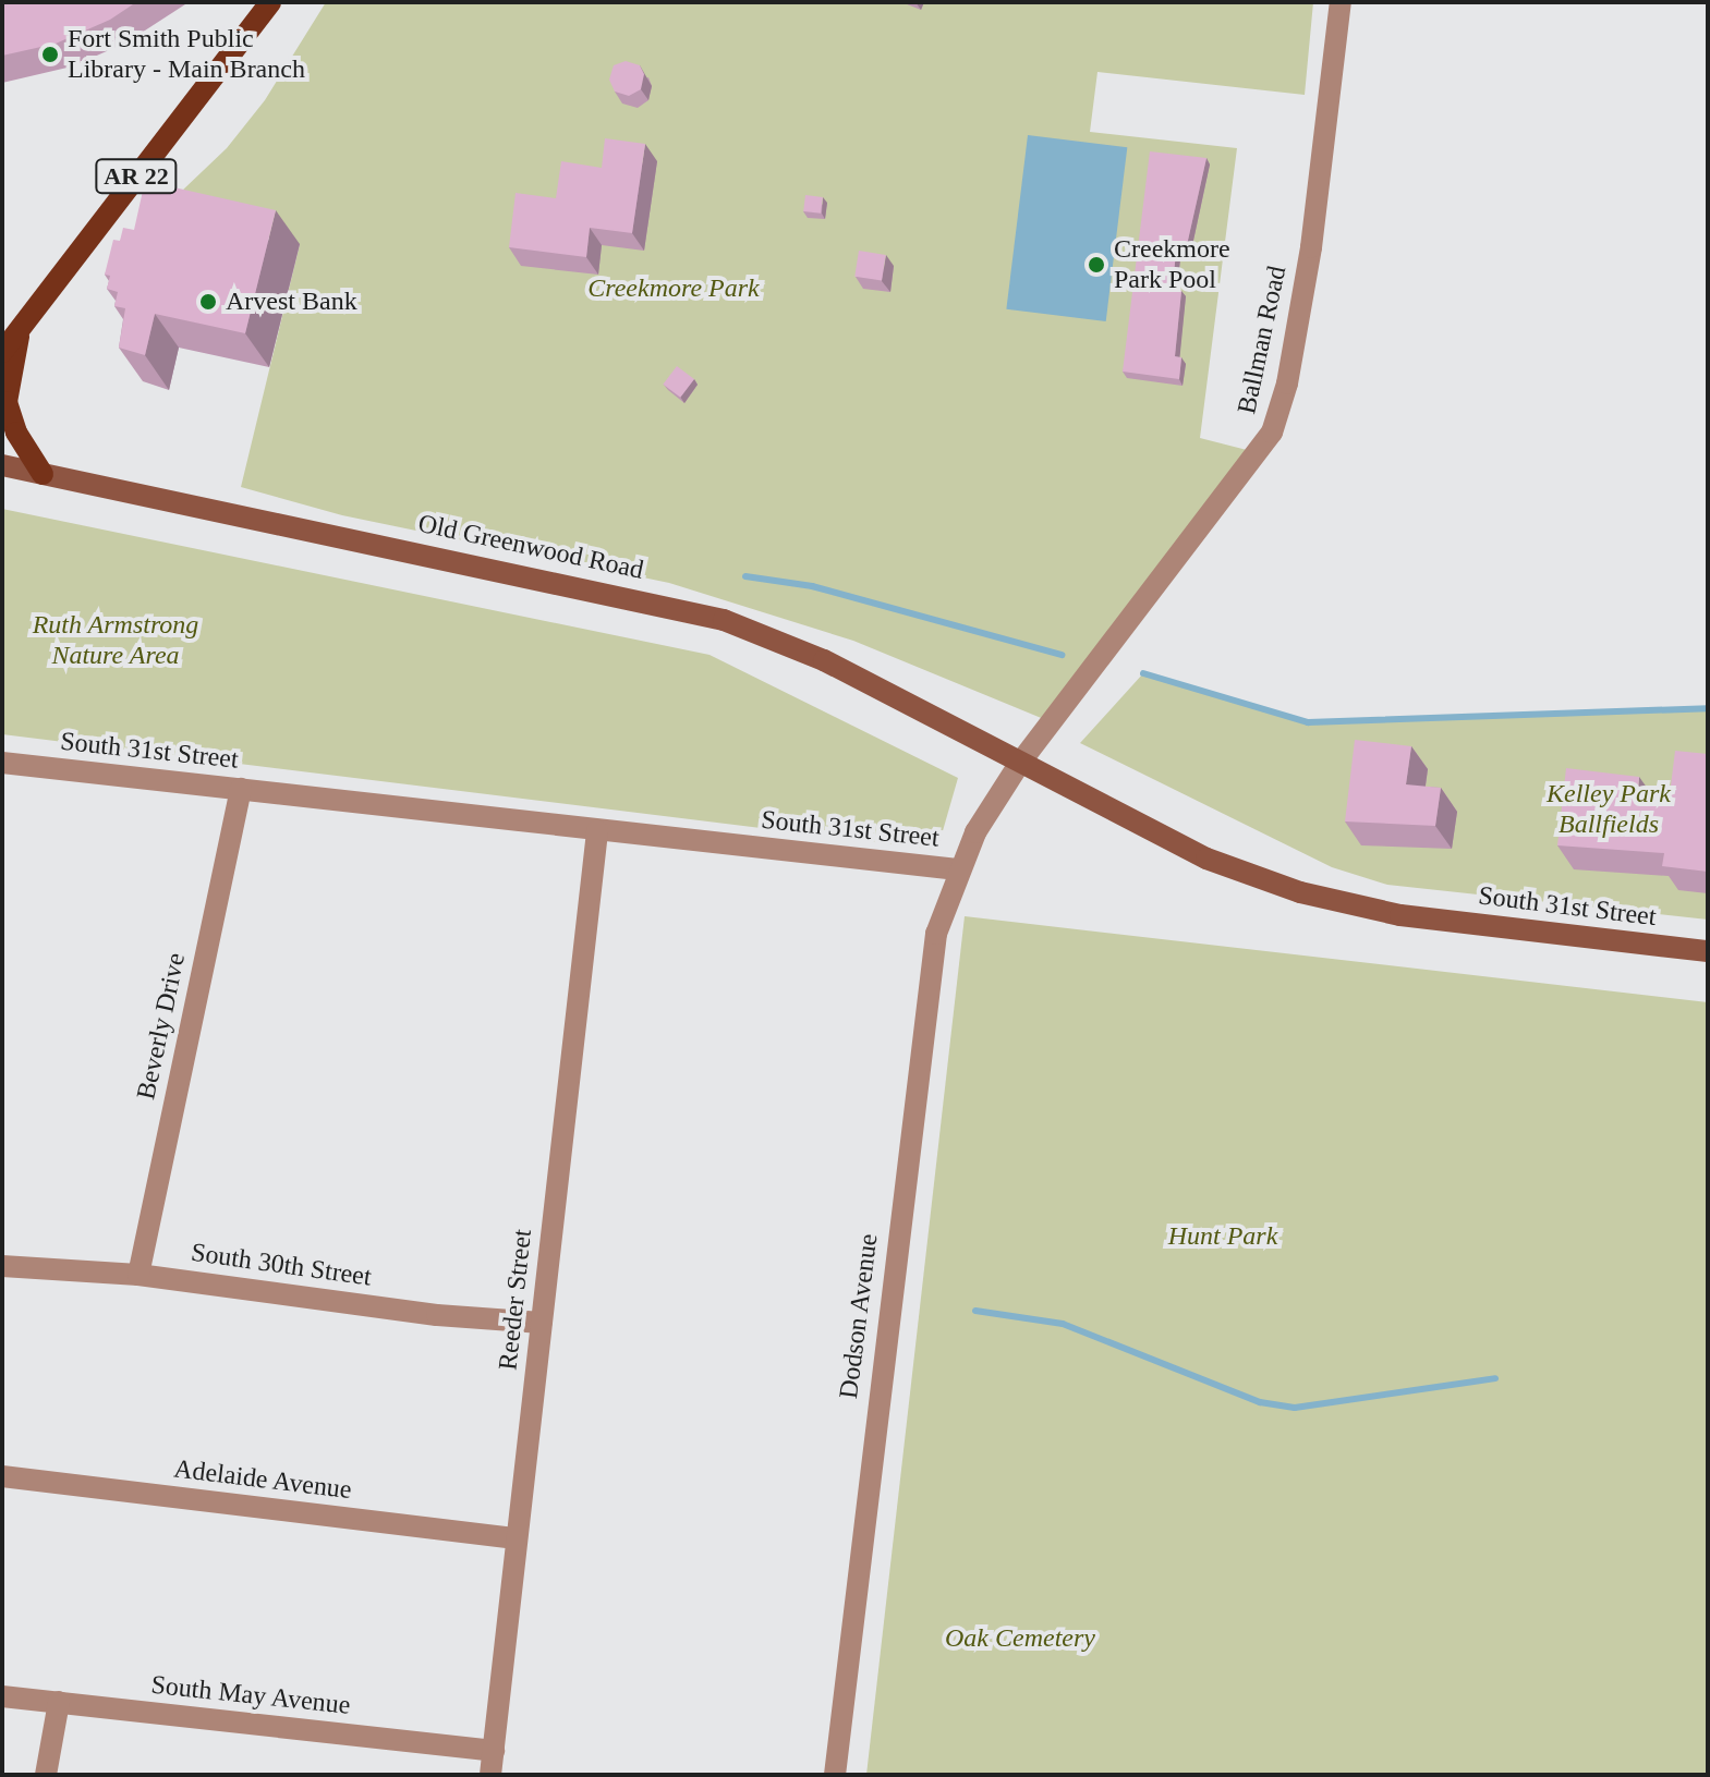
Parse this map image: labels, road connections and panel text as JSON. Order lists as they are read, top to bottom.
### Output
{
  "streets": {
    "main road": ["AR 22", "Old Greenwood Road", "South 31st Street"],
    "street": [
      "Ballman Road",
      "Beverly Drive",
      "South 30th Street",
      "Reeder Street",
      "Dodson Avenue",
      "Adelaide Avenue",
      "South May Avenue"
    ]
  },
  "crossings": [
    ["Ballman Road", "Old Greenwood Road"],
    ["Ballman Road", "South 31st Street"],
    ["Old Greenwood Road", "South 31st Street"],
    ["South 31st Street", "Beverly Drive"],
    ["South 31st Street", "Reeder Street"],
    ["South 31st Street", "Dodson Avenue"],
    ["Beverly Drive", "South 30th Street"],
    ["South 30th Street", "Reeder Street"],
    ["Reeder Street", "Adelaide Avenue"],
    ["Reeder Street", "South May Avenue"]
  ],
  "parks": [
    "Creekmore Park",
    "Ruth Armstrong Nature Area",
    "Kelley Park Ballfields",
    "Hunt Park",
    "Oak Cemetery"
  ],
  "places": ["Fort Smith Public Library - Main Branch", "Creekmore Park Pool", "Arvest Bank"]
}
